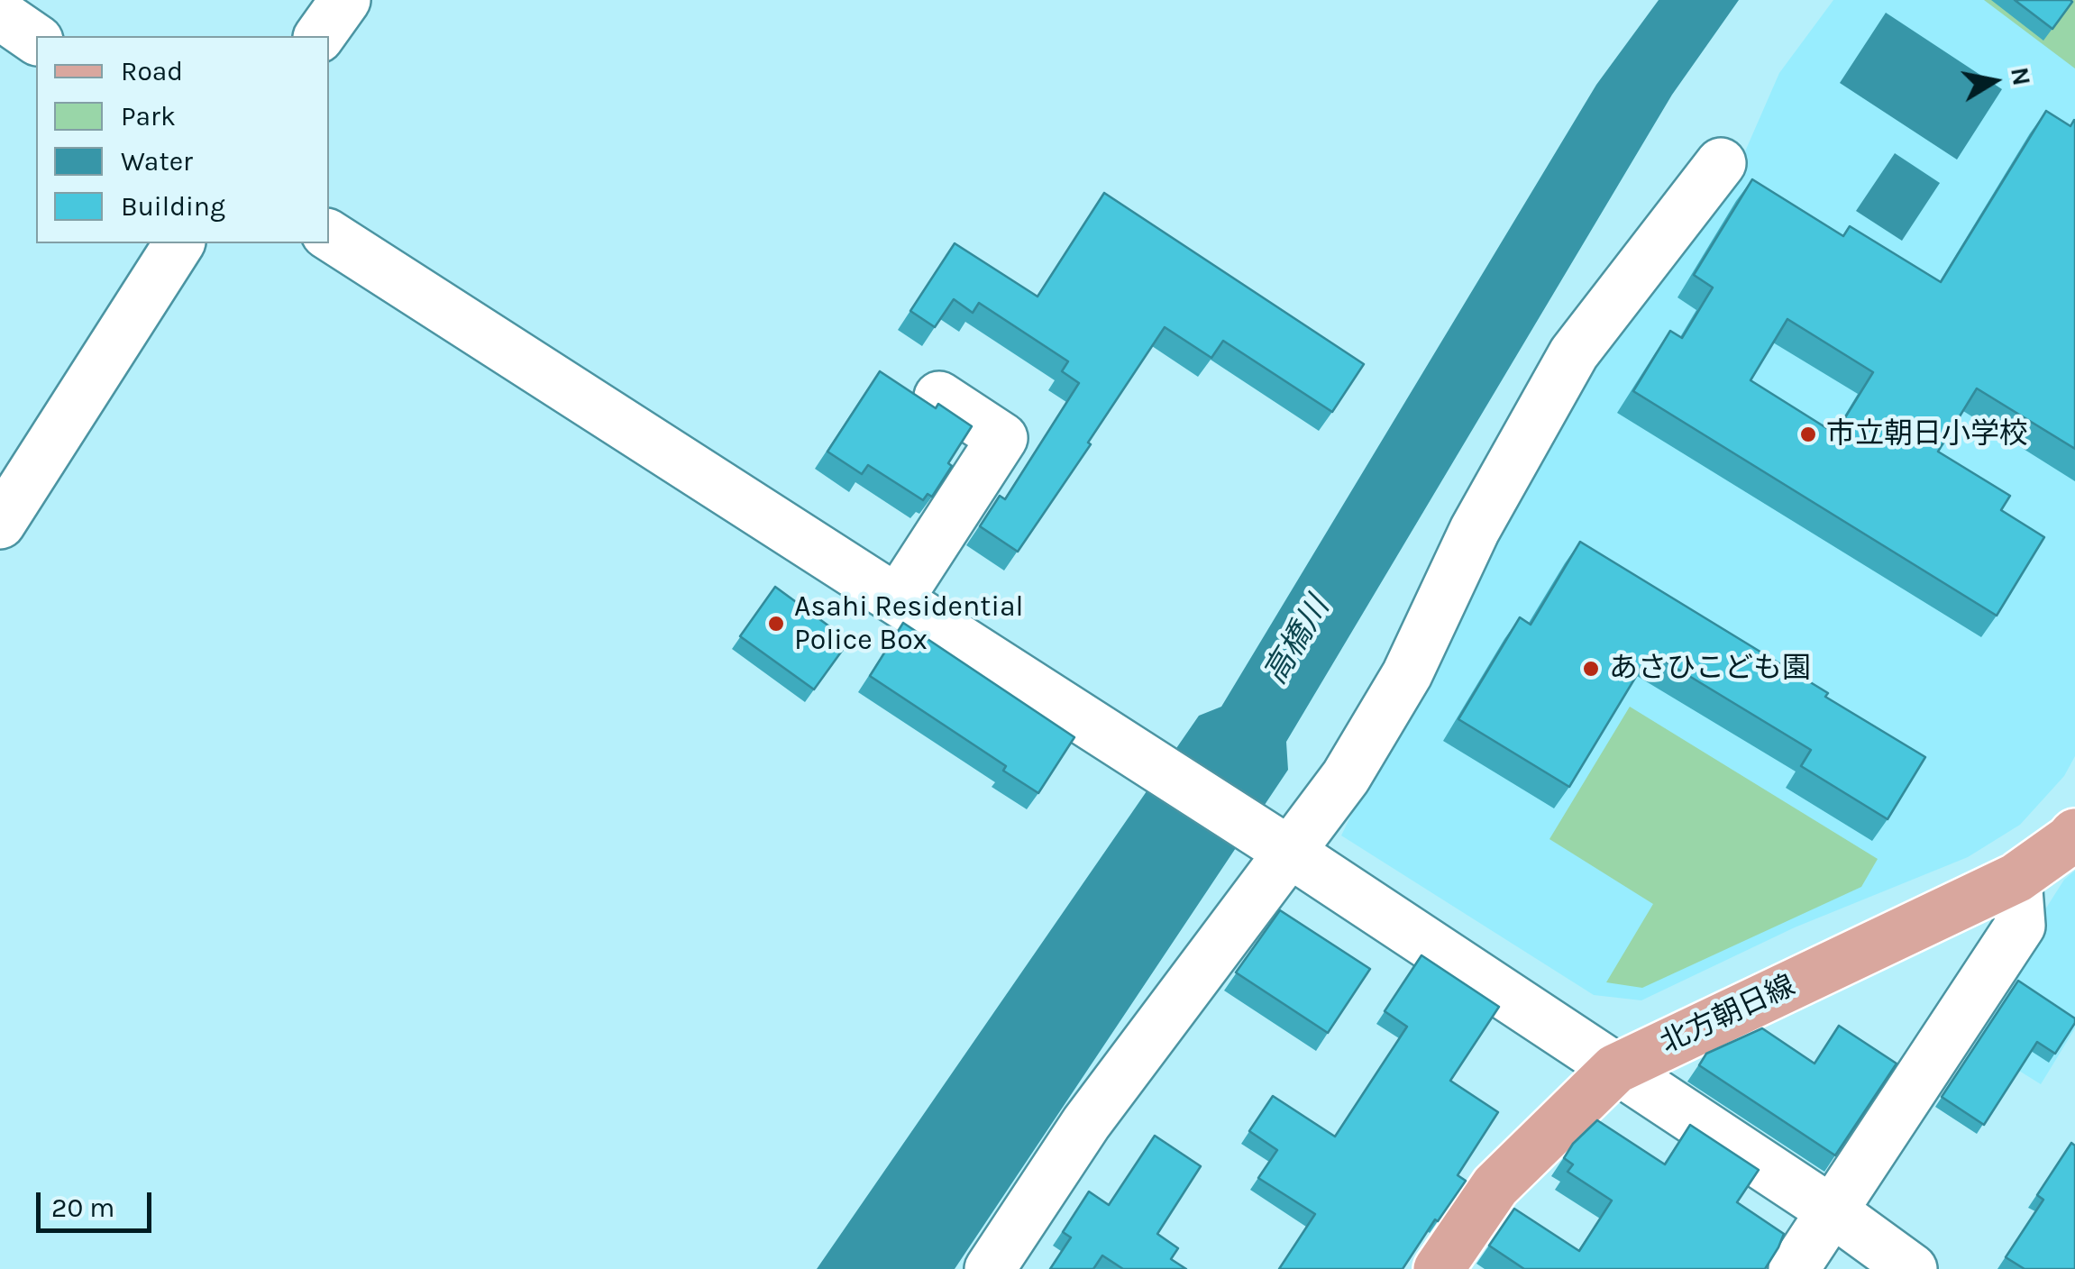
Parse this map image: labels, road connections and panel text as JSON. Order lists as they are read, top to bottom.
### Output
{
  "streets": {
    "main road": ["北方朝日線"]
  },
  "water": ["高橋川"],
  "places": ["市立朝日小学校", "Asahi Residential Police Box", "あさひこども園"],
  "legend": [
    "Road",
    "Park",
    "Water",
    "Building"
  ],
  "scale_bar": "20 m",
  "north": "right"
}
